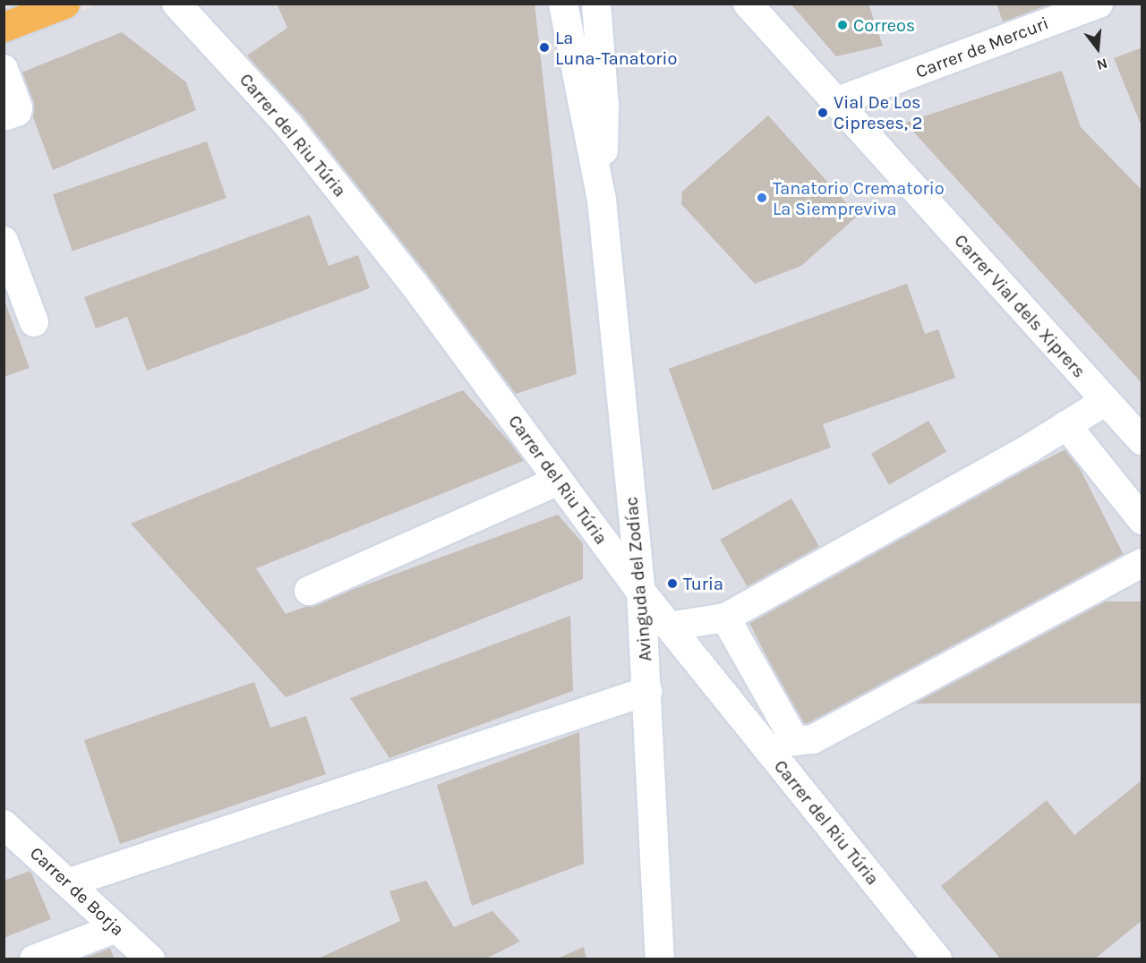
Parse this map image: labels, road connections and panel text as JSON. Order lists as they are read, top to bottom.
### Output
{
  "streets": {
    "street": [
      "Carrer de Mercuri",
      "Carrer del Riu Túria",
      "Carrer Vial dels Xiprers",
      "Avinguda del Zodíac",
      "Carrer de Borja"
    ]
  },
  "crossings": [
    ["Carrer de Mercuri", "Carrer Vial dels Xiprers"],
    ["Carrer del Riu Túria", "Avinguda del Zodíac"]
  ],
  "places": [
    "Correos",
    "La Luna-Tanatorio",
    "Vial De Los Cipreses, 2",
    "Tanatorio Crematorio La Siempreviva",
    "Turia"
  ],
  "north": "bottom"
}
